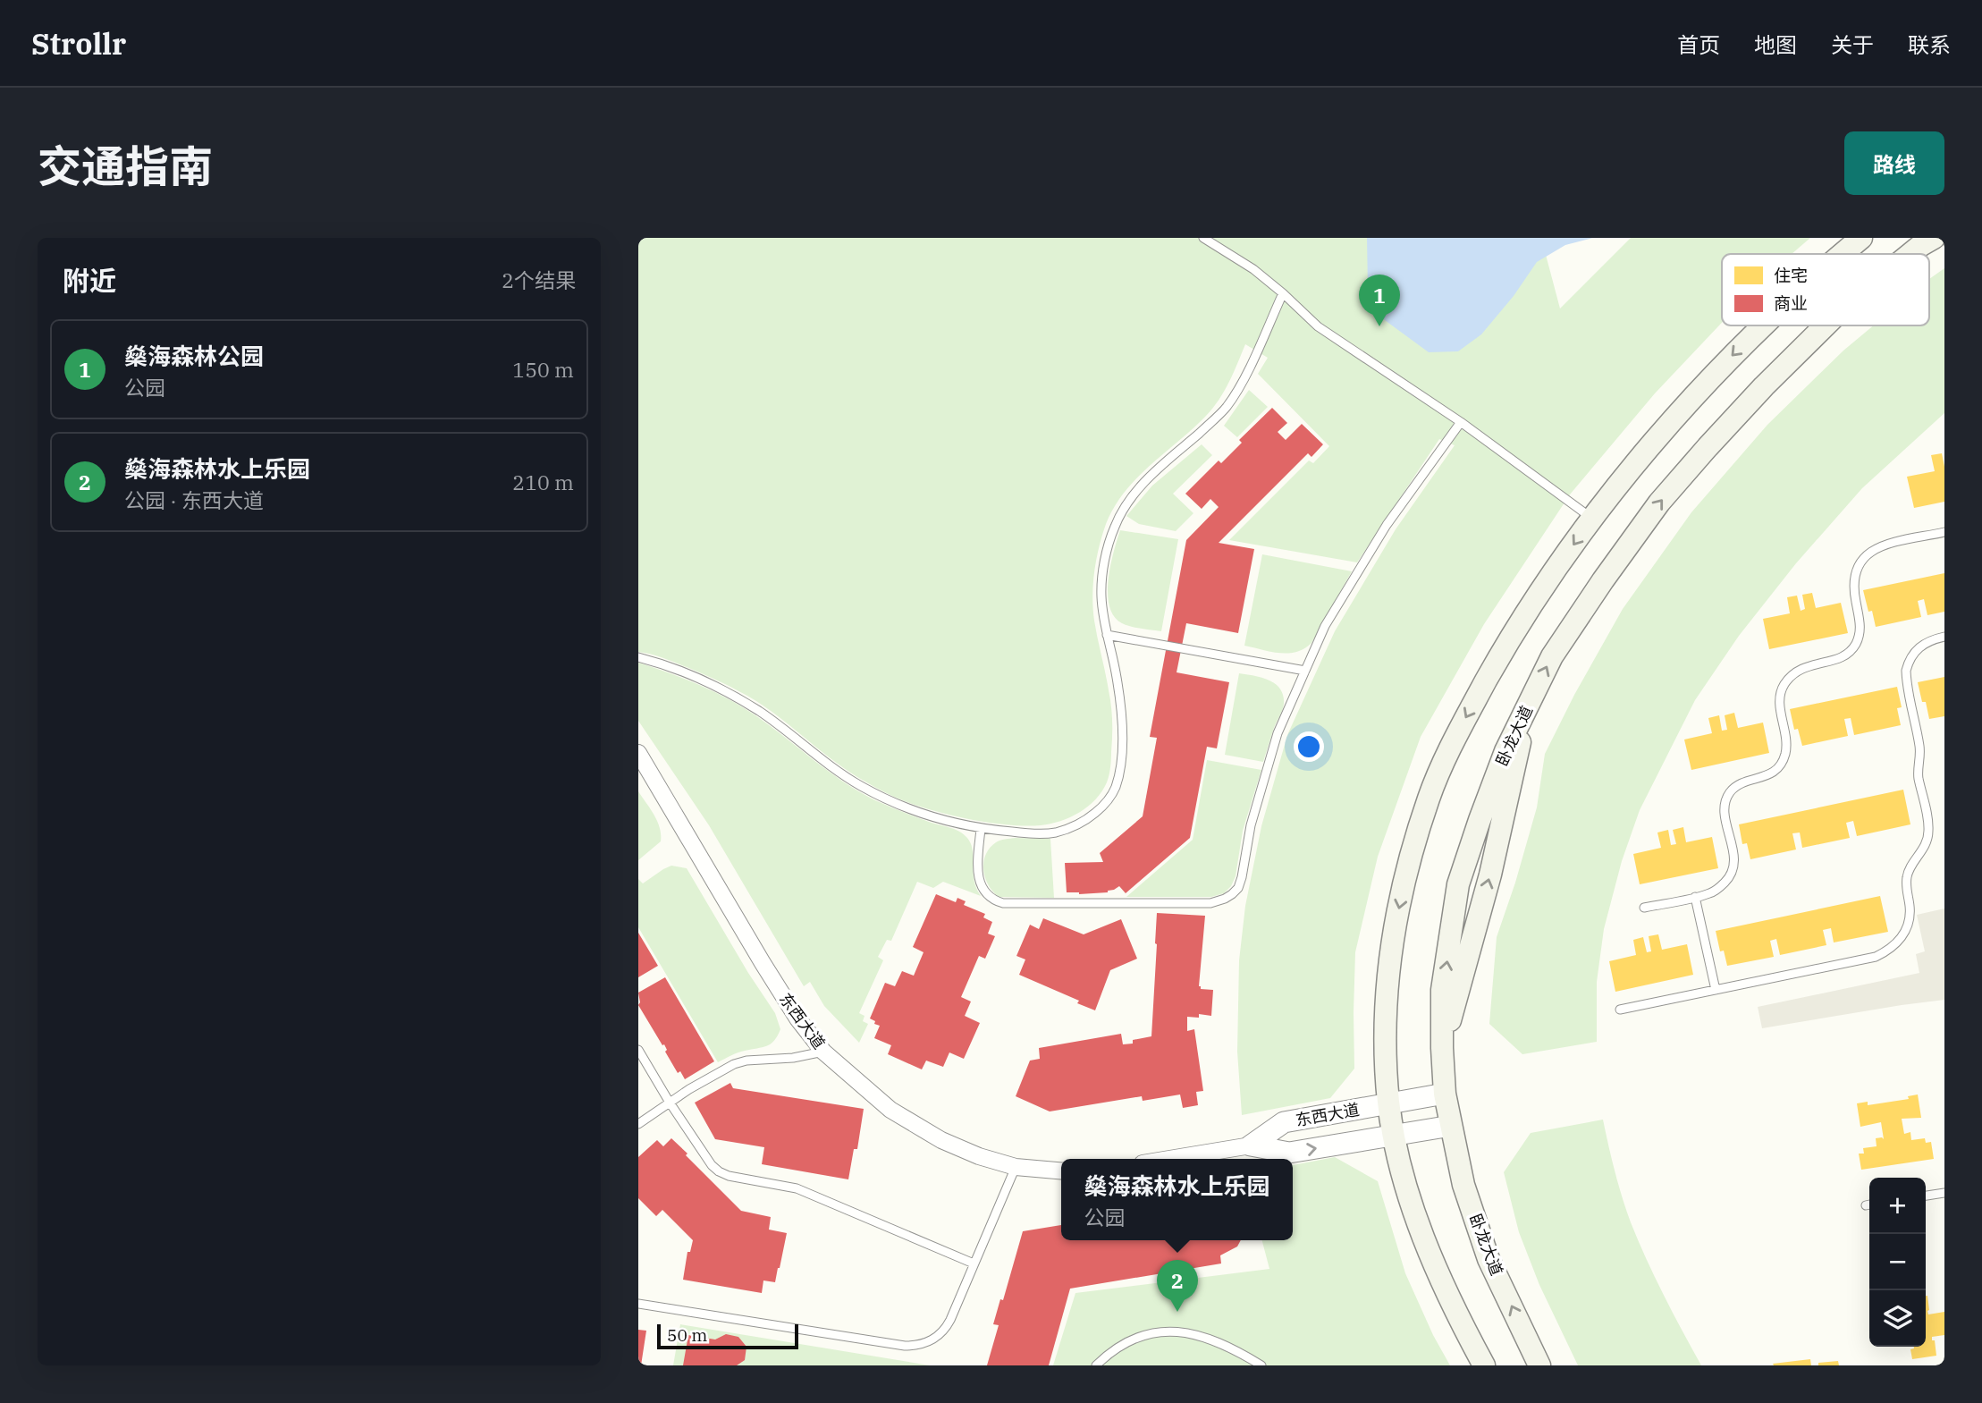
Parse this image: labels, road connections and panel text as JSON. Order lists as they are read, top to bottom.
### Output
{
  "streets": {
    "main road": ["卧龙大道"],
    "street": ["东西大道"]
  },
  "crossings": [
    ["卧龙大道", "东西大道"]
  ],
  "legend": ["住宅", "商业"],
  "scale_bar": "50 m",
  "page": {
    "header": "Strollr",
    "nav": [
      "首页",
      "地图",
      "关于",
      "联系"
    ],
    "title": "交通指南",
    "buttons": "路线",
    "heading": ["附近", "2个结果"],
    "pins": ["1", "2"],
    "list": [
      {
        "mark": "1",
        "name": "燊海森林公园",
        "note": "公园",
        "value": "150 m"
      },
      {
        "mark": "2",
        "name": "燊海森林水上乐园",
        "note": "公园 · 东西大道",
        "value": "210 m"
      }
    ],
    "popup": ["燊海森林水上乐园", "公园"],
    "map_buttons": ["+", "−"],
    "scale": "50 m"
  }
}
